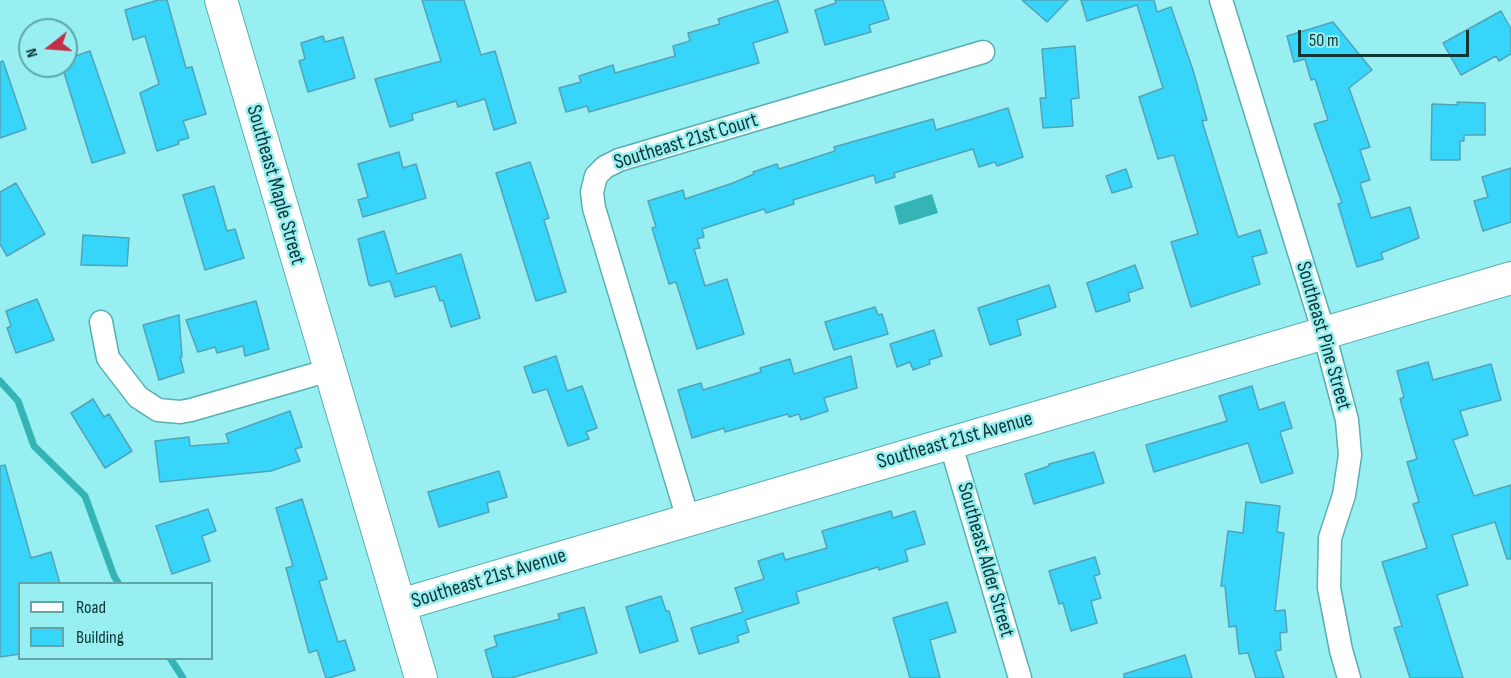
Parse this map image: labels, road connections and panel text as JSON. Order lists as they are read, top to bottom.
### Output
{
  "streets": {
    "street": [
      "Southeast 21st Court",
      "Southeast Maple Street",
      "Southeast Pine Street",
      "Southeast 21st Avenue",
      "Southeast Alder Street"
    ]
  },
  "crossings": [
    ["Southeast 21st Court", "Southeast 21st Avenue"],
    ["Southeast Maple Street", "Southeast 21st Avenue"],
    ["Southeast Pine Street", "Southeast 21st Avenue"],
    ["Southeast 21st Avenue", "Southeast Alder Street"]
  ],
  "legend": ["Road", "Building"],
  "scale_bar": "50 m",
  "north": "left"
}
